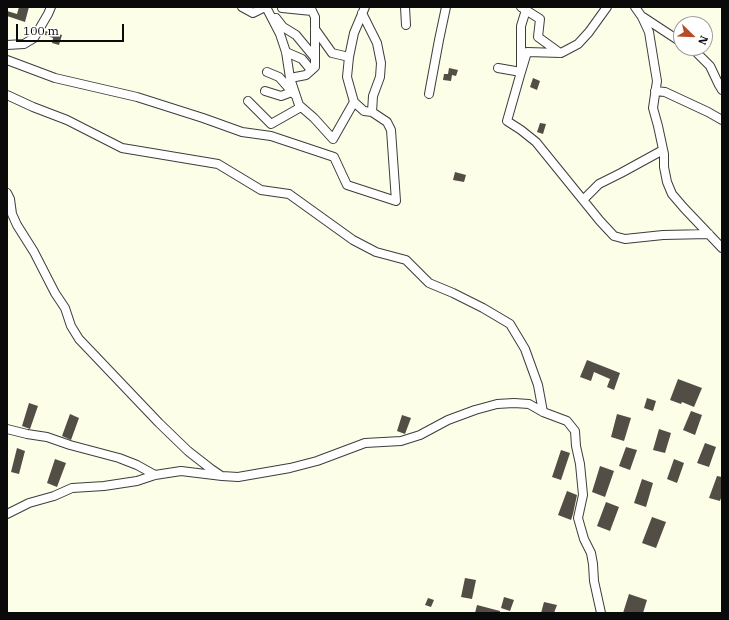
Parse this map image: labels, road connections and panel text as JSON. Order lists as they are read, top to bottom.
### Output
{
  "scale_bar": "100 m",
  "north": "bottom right"
}
